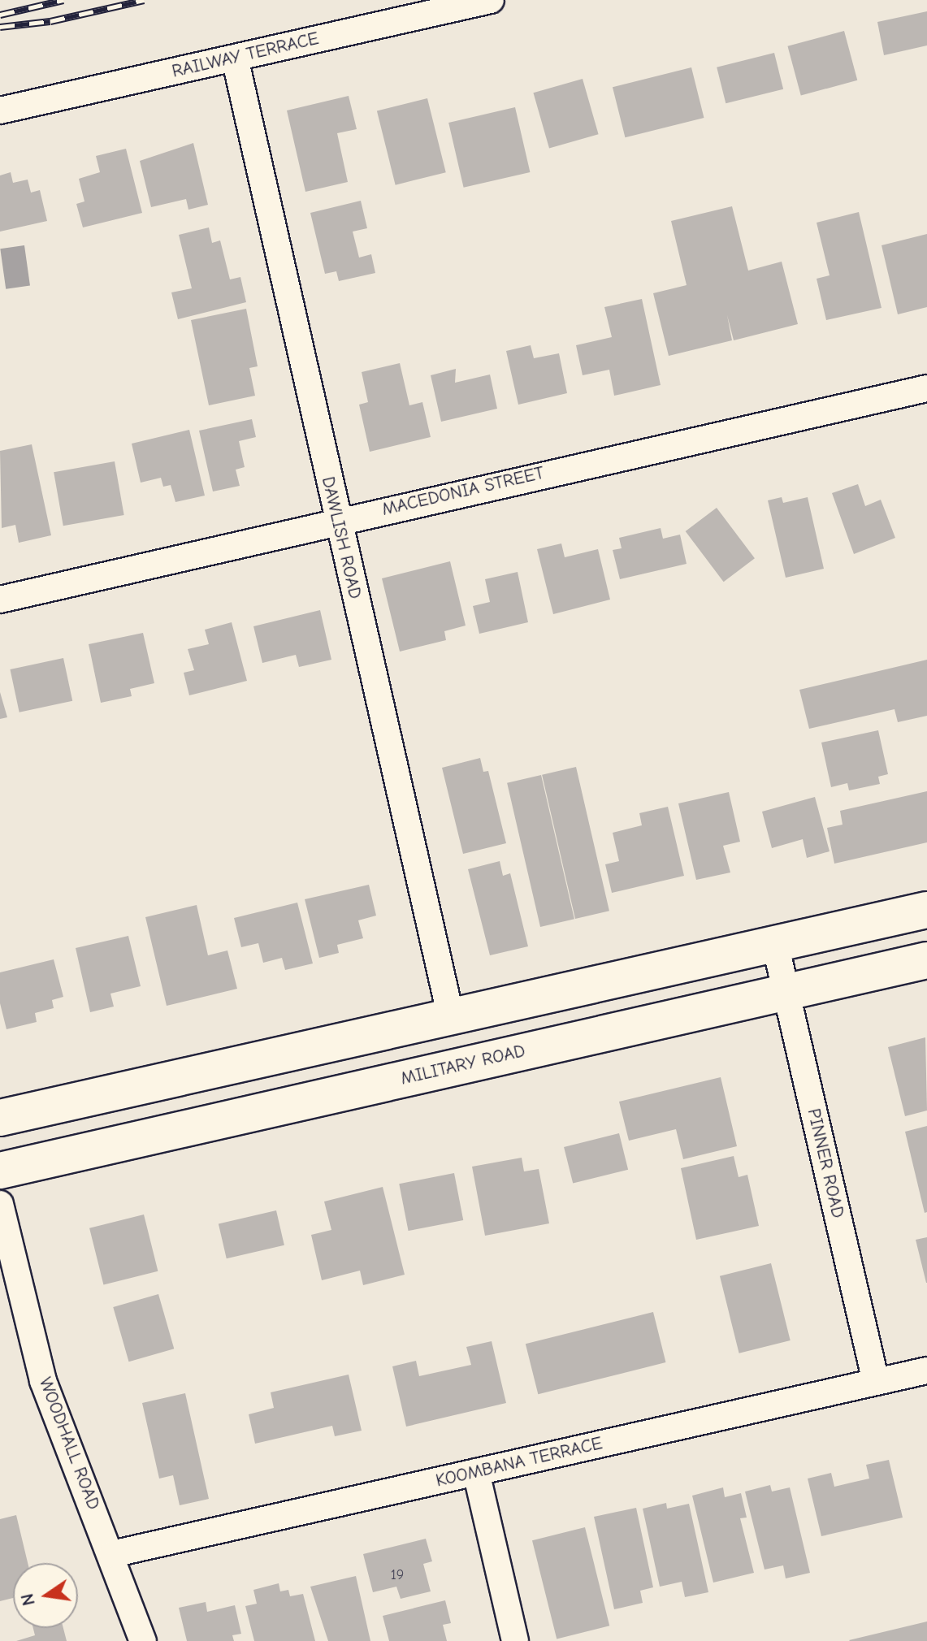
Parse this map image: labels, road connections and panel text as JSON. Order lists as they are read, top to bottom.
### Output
{
  "streets": {
    "street": [
      "RAILWAY TERRACE",
      "MACEDONIA STREET",
      "DAWLISH ROAD",
      "MILITARY ROAD",
      "PINNER ROAD",
      "WOODHALL ROAD",
      "KOOMBANA TERRACE"
    ]
  },
  "crossings": [
    ["RAILWAY TERRACE", "DAWLISH ROAD"],
    ["MACEDONIA STREET", "DAWLISH ROAD"],
    ["MILITARY ROAD", "PINNER ROAD"],
    ["PINNER ROAD", "KOOMBANA TERRACE"],
    ["WOODHALL ROAD", "KOOMBANA TERRACE"]
  ],
  "house_numbers": ["19"],
  "north": "left"
}
